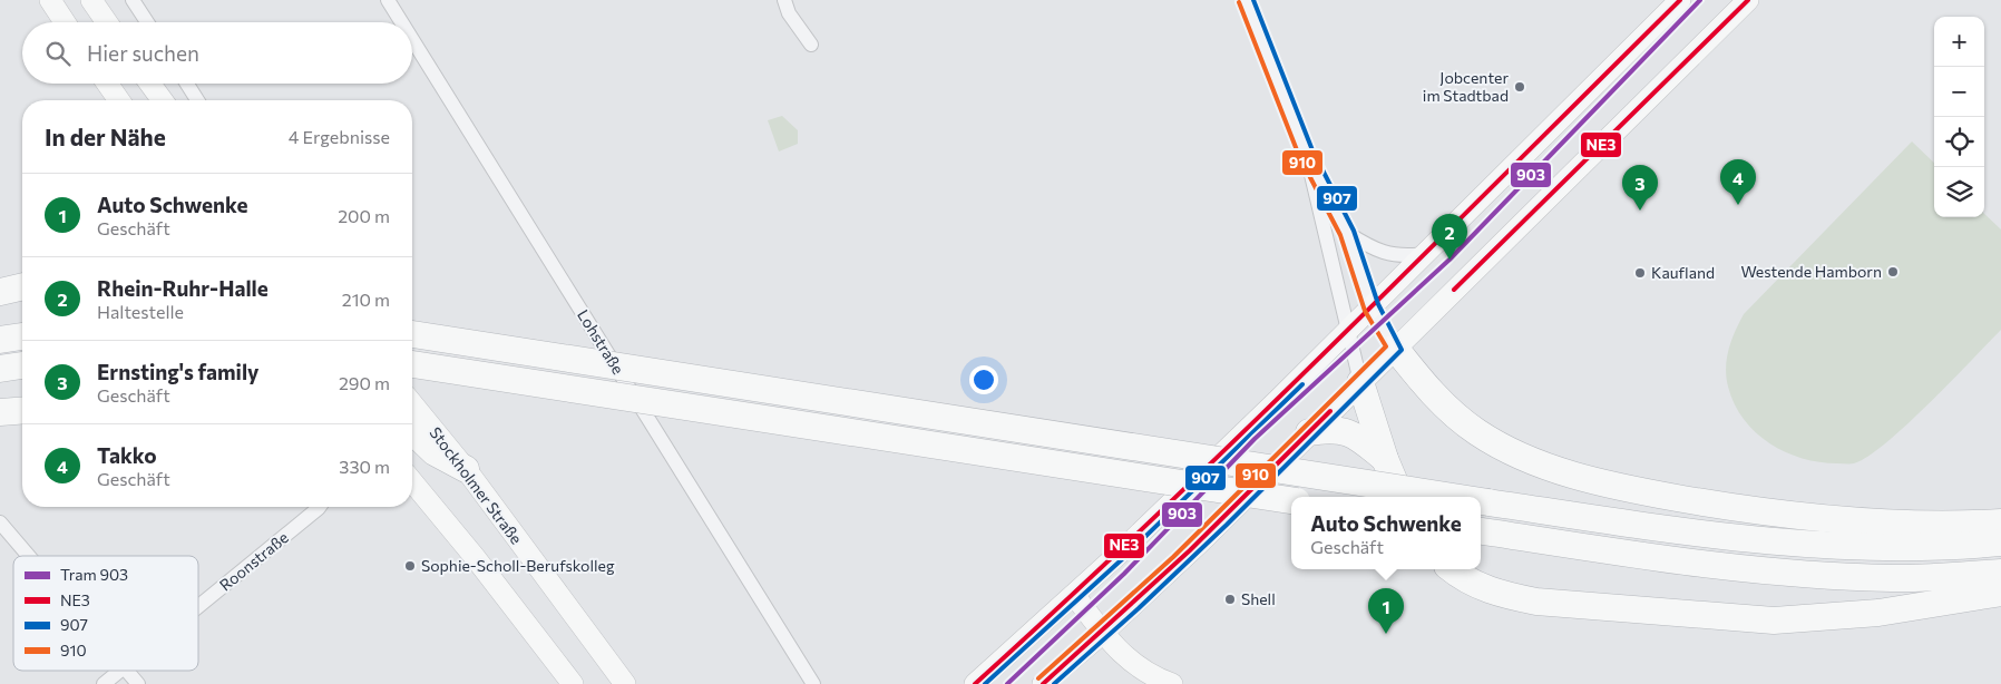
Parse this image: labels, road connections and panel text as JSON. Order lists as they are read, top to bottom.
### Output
{
  "streets": {
    "main road": ["Stockholmer Straße"],
    "street": ["Lohstraße", "Roonstraße"]
  },
  "places": [
    "Jobcenter im Stadtbad",
    "Westende Hamborn",
    "Kaufland",
    "Sophie-Scholl-Berufskolleg",
    "Shell"
  ],
  "lines": [
    "tram line 903",
    "transit line NE3",
    "transit line 907",
    "transit line 910"
  ],
  "legend": [
    "Tram 903",
    "NE3",
    "907",
    "910"
  ],
  "page": {
    "map_buttons": ["+", "−"],
    "search": "Hier suchen",
    "heading": ["In der Nähe", "4 Ergebnisse"],
    "pins": [
      "4",
      "3",
      "2",
      "1"
    ],
    "list": [
      {
        "mark": "1",
        "name": "Auto Schwenke",
        "note": "Geschäft",
        "value": "200 m"
      },
      {
        "mark": "2",
        "name": "Rhein-Ruhr-Halle",
        "note": "Haltestelle",
        "value": "210 m"
      },
      {
        "mark": "3",
        "name": "Ernsting's family",
        "note": "Geschäft",
        "value": "290 m"
      },
      {
        "mark": "4",
        "name": "Takko",
        "note": "Geschäft",
        "value": "330 m"
      }
    ],
    "popup": ["Auto Schwenke", "Geschäft"]
  }
}
